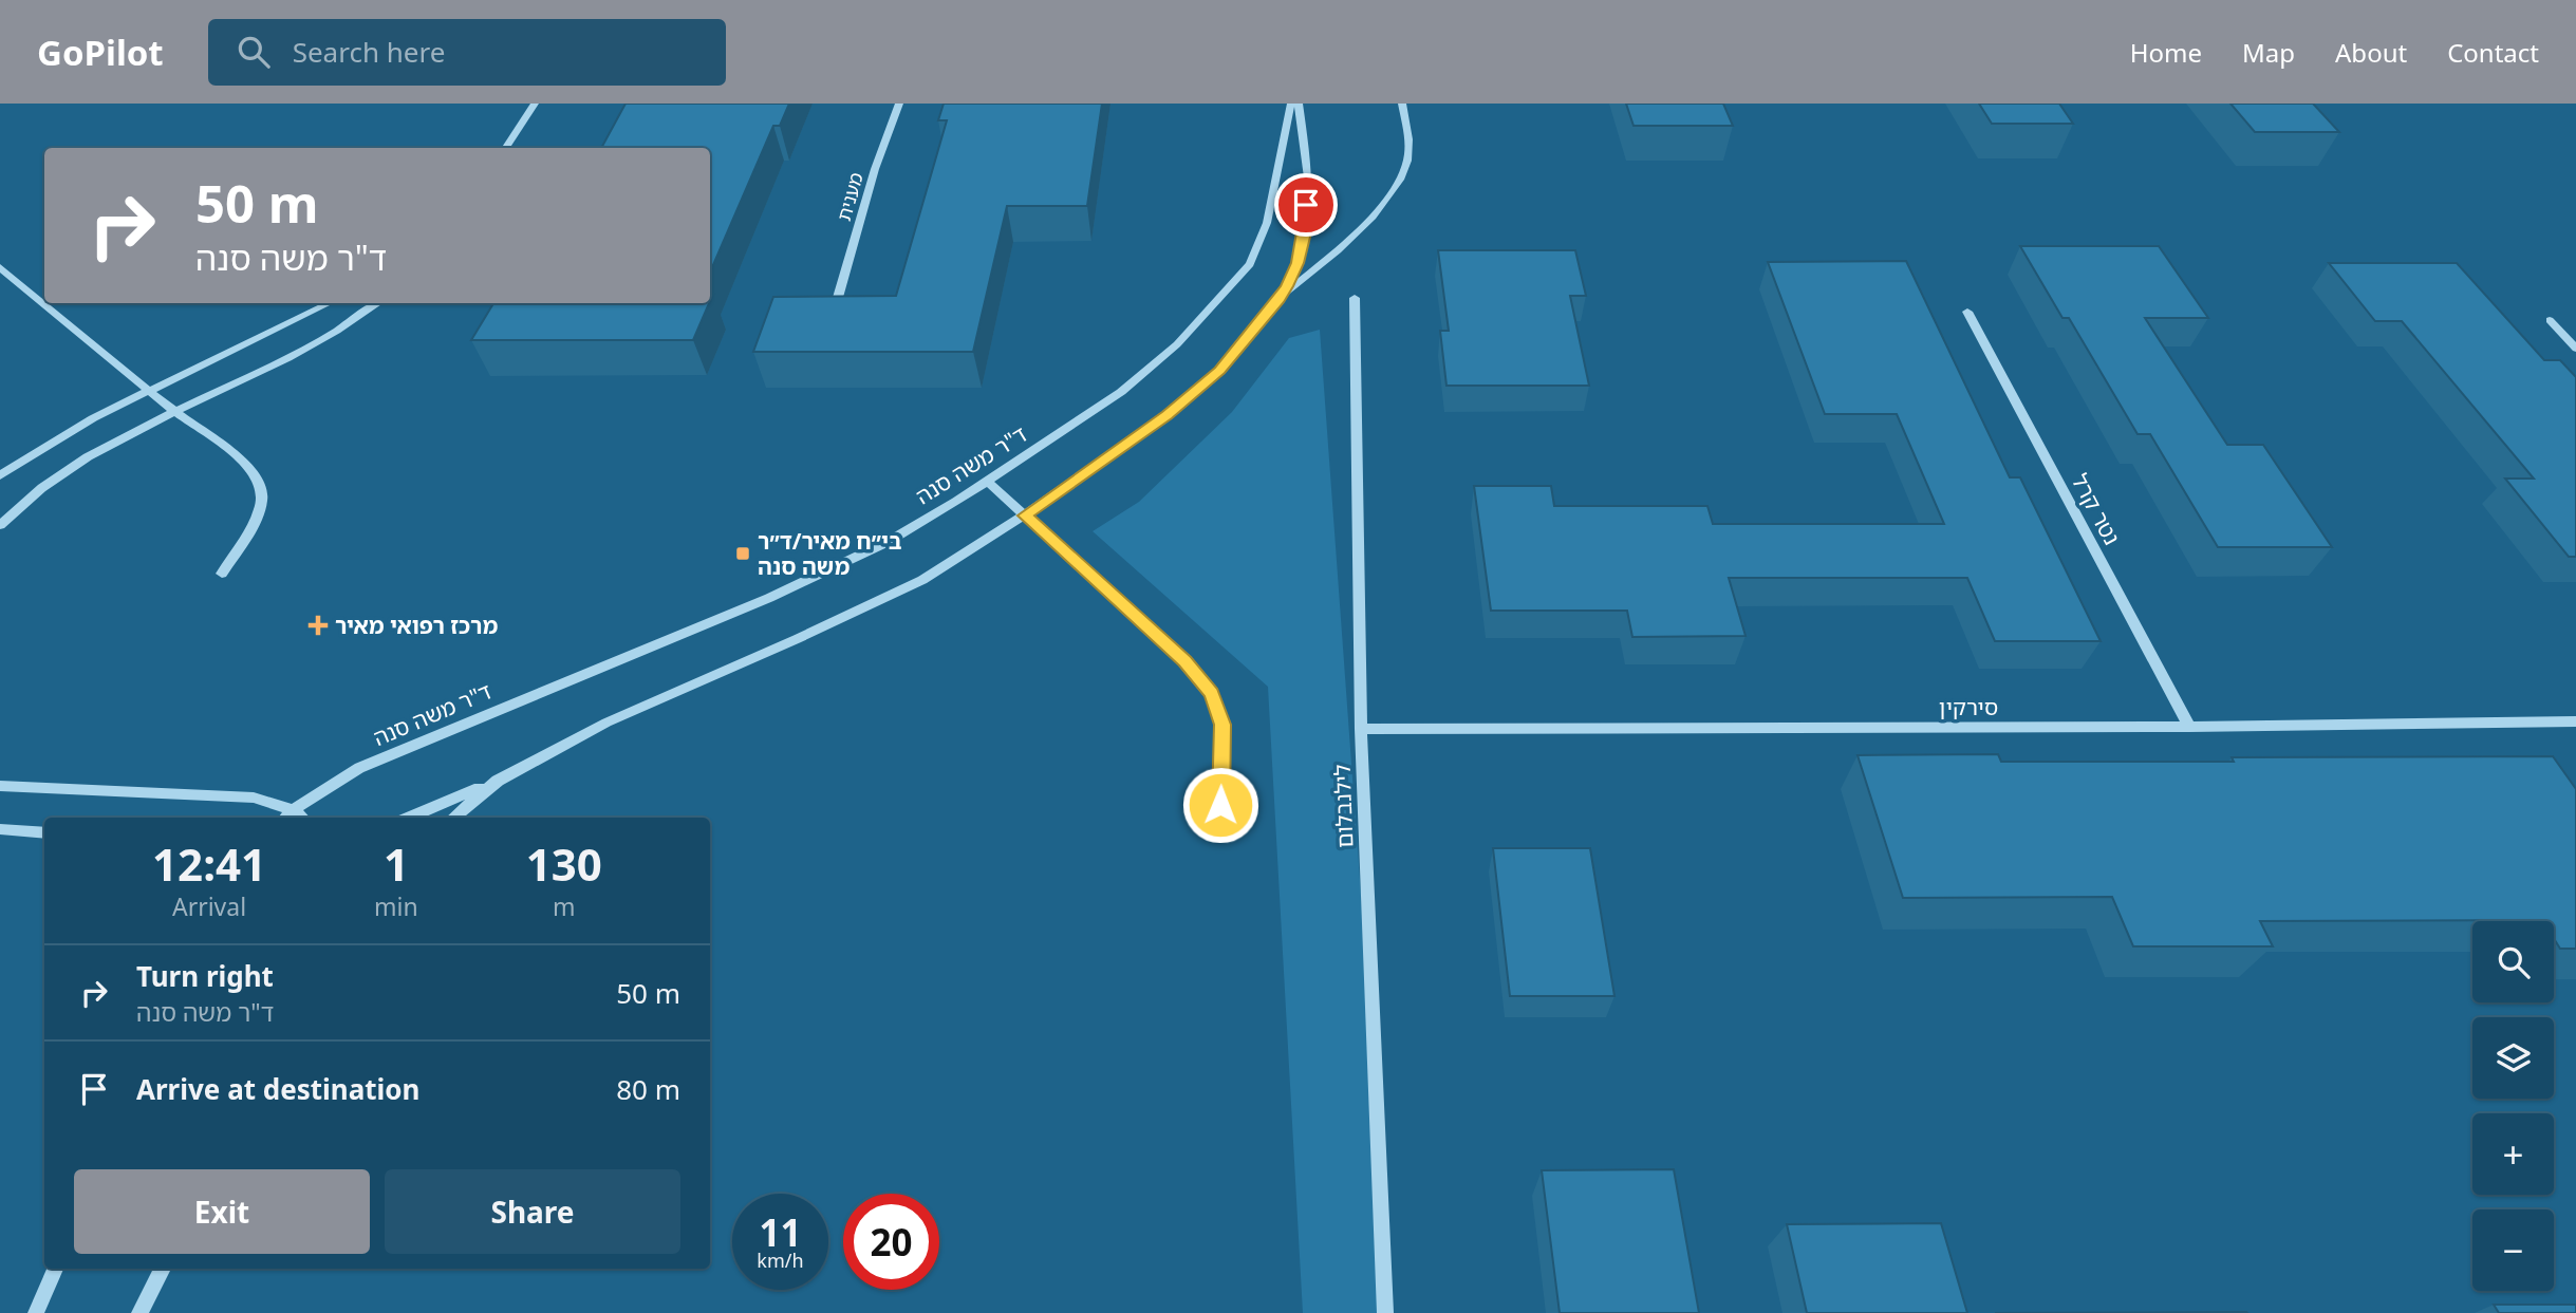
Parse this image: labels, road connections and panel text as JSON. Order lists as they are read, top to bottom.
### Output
{
  "streets": {
    "street": [
      "מענית",
      "ד\"ר משה סנה",
      "נטר קרל",
      "סירקין",
      "לילנבלום"
    ]
  },
  "crossings": [
    ["נטר קרל", "סירקין"],
    ["סירקין", "לילנבלום"]
  ],
  "places": {
    "transit": ["בי״ח מאיר/ד״ר משה סנה"],
    "health": ["מרכז רפואי מאיר"]
  },
  "page": {
    "header": "GoPilot",
    "search": "Search here",
    "nav": [
      "Home",
      "Map",
      "About",
      "Contact"
    ],
    "turn": ["50 m", "ד\"ר משה סנה"],
    "eta": [
      "12:41",
      "Arrival",
      "1",
      "min",
      "130",
      "m"
    ],
    "map_buttons": ["+", "−"],
    "list": [
      {
        "name": "Turn right",
        "note": "ד\"ר משה סנה",
        "value": "50 m"
      },
      {
        "name": "Arrive at destination",
        "value": "80 m"
      }
    ],
    "buttons": ["Exit", "Share"],
    "speed": "11 km/h",
    "limit": "20"
  }
}
